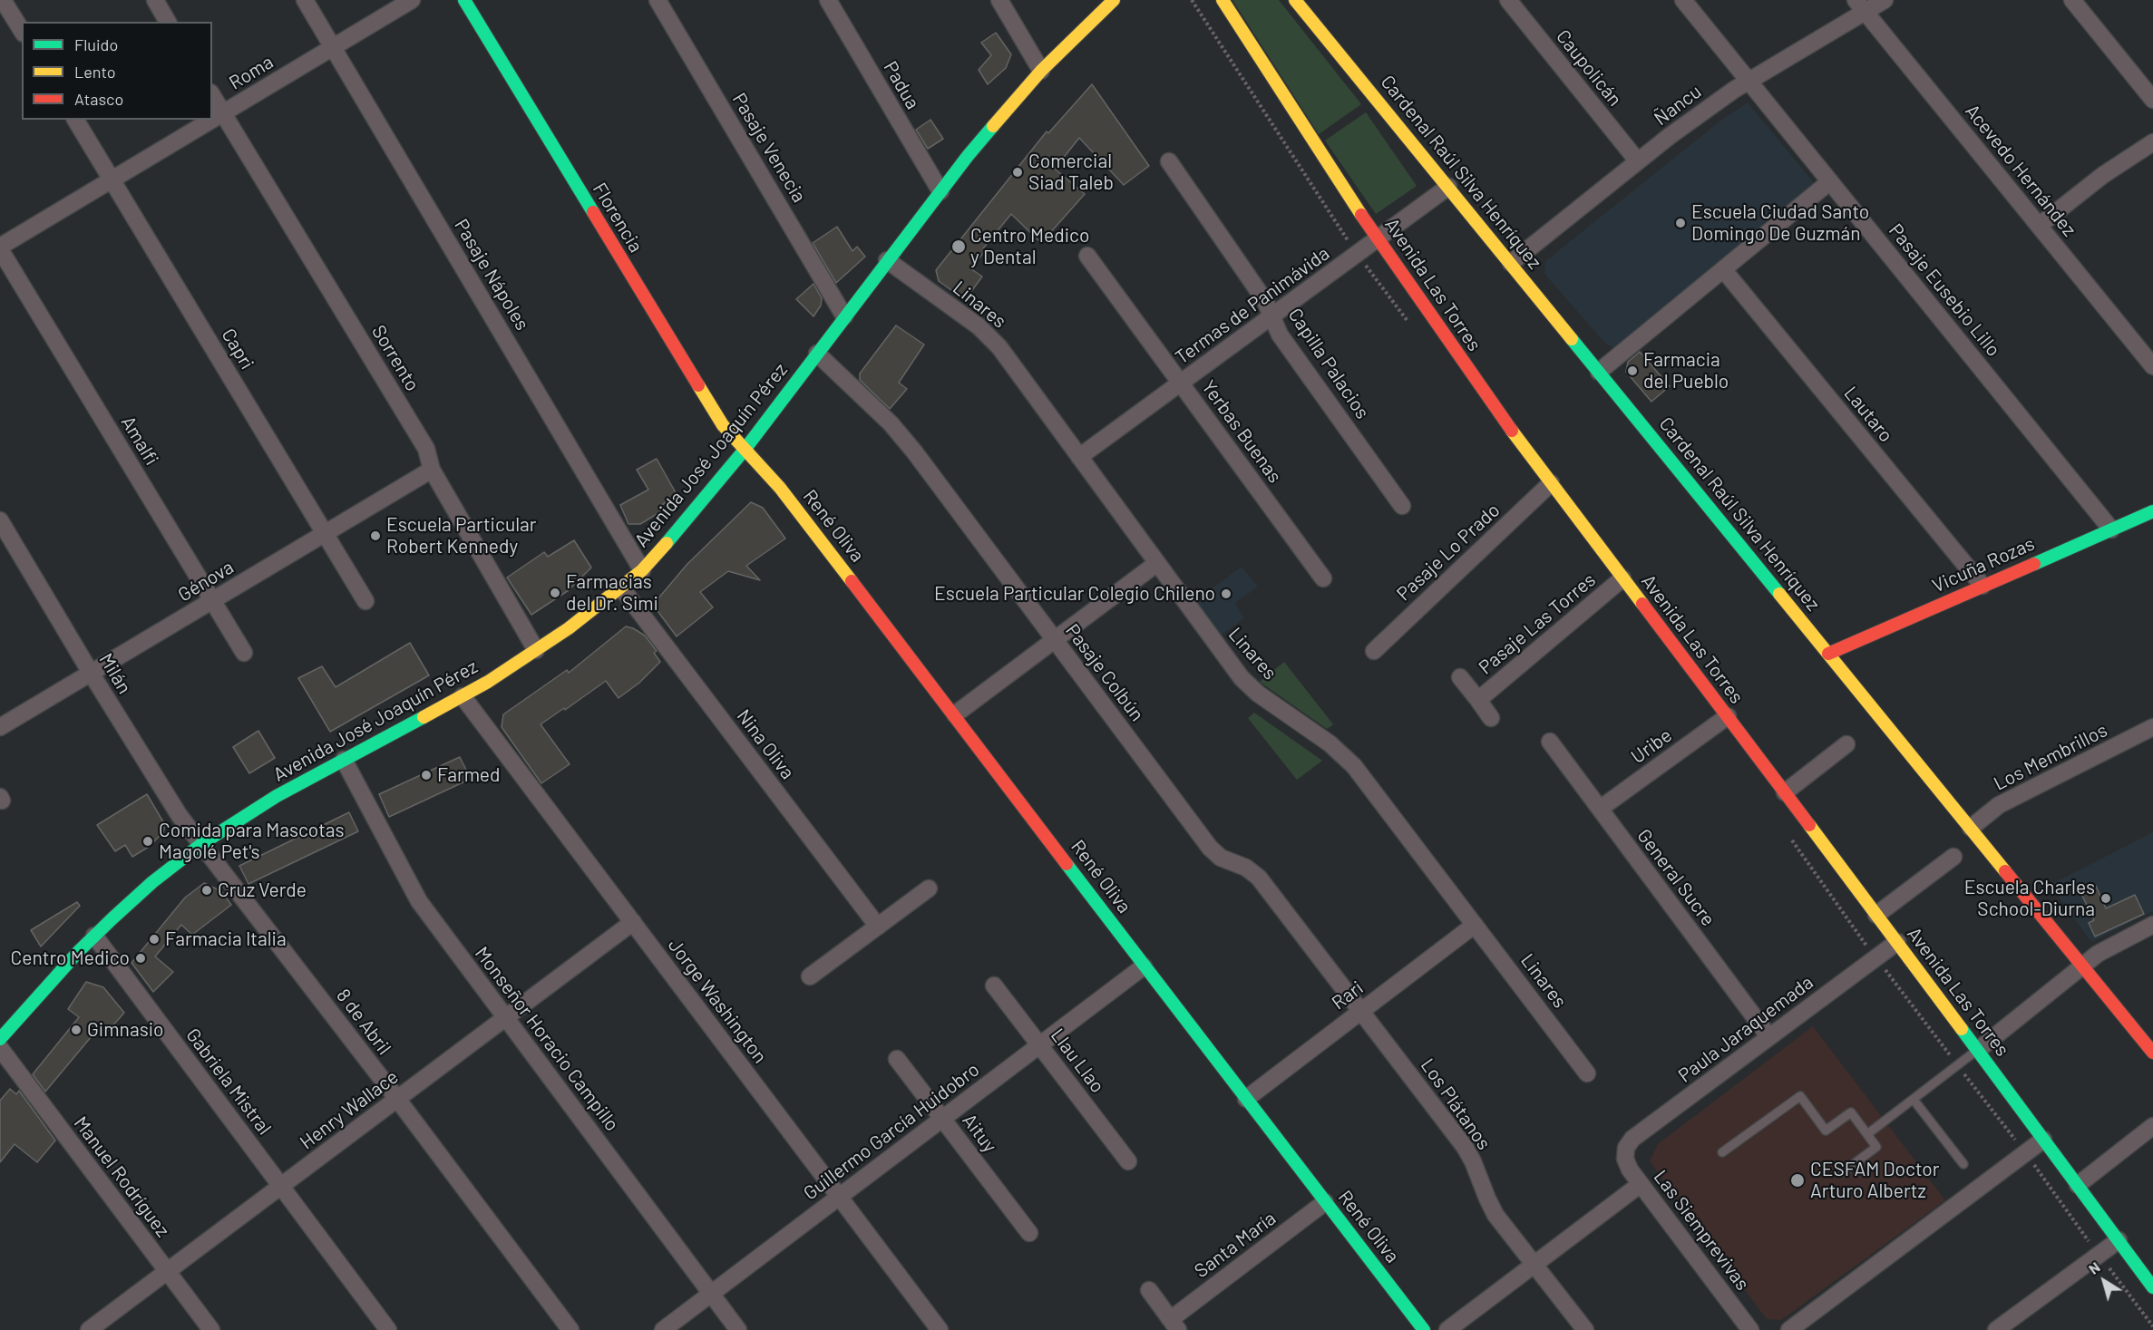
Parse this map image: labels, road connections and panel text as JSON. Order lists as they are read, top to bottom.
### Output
{
  "streets": {
    "main road": [
      "Cardenal Raúl Silva Henríquez",
      "Florencia",
      "Avenida Las Torres",
      "Avenida José Joaquín Pérez",
      "René Oliva",
      "Vicuña Rozas"
    ],
    "street": [
      "Caupolicán",
      "Roma",
      "Padua",
      "Ñancu",
      "Pasaje Venecia",
      "Acevedo Hernández",
      "Pasaje Nápoles",
      "Pasaje Eusebio Lillo",
      "Linares",
      "Termas de Panimávida",
      "Capri",
      "Sorrento",
      "Capilla Palacios",
      "Lautaro",
      "Yerbas Buenas",
      "Amalfi",
      "Pasaje Lo Prado",
      "Génova",
      "Pasaje Las Torres",
      "Pasaje Colbún",
      "Milán",
      "Nina Oliva",
      "Uribe",
      "Los Membrillos",
      "General Sucre",
      "Rari",
      "Jorge Washington",
      "8 de Abril",
      "Paula Jaraquemada",
      "Monseñor Horacio Campillo",
      "Llau Llao",
      "Gabriela Mistral",
      "Los Plátanos",
      "Henry Wallace",
      "Guillermo García Huidobro",
      "Aituy",
      "Manuel Rodríguez",
      "Las Siemprevivas",
      "Santa María"
    ]
  },
  "crossings": [
    ["Caupolicán", "Ñancu"],
    ["Roma", "Pasaje Nápoles"],
    ["Roma", "Capri"],
    ["Roma", "Sorrento"],
    ["Roma", "Amalfi"],
    ["Padua", "Avenida José Joaquín Pérez"],
    ["Ñancu", "Acevedo Hernández"],
    ["Ñancu", "Cardenal Raúl Silva Henríquez"],
    ["Ñancu", "Pasaje Eusebio Lillo"],
    ["Pasaje Venecia", "Avenida José Joaquín Pérez"],
    ["Cardenal Raúl Silva Henríquez", "Termas de Panimávida"],
    ["Cardenal Raúl Silva Henríquez", "Vicuña Rozas"],
    ["Cardenal Raúl Silva Henríquez", "Los Membrillos"],
    ["Florencia", "Avenida José Joaquín Pérez"],
    ["Florencia", "René Oliva"],
    ["Pasaje Nápoles", "Avenida José Joaquín Pérez"],
    ["Avenida Las Torres", "Termas de Panimávida"],
    ["Avenida Las Torres", "Pasaje Lo Prado"],
    ["Avenida Las Torres", "Pasaje Las Torres"],
    ["Avenida Las Torres", "Uribe"],
    ["Avenida Las Torres", "Paula Jaraquemada"],
    ["Pasaje Eusebio Lillo", "Vicuña Rozas"],
    ["Linares", "Termas de Panimávida"],
    ["Linares", "Avenida José Joaquín Pérez"],
    ["Linares", "Rari"],
    ["Termas de Panimávida", "Capilla Palacios"],
    ["Termas de Panimávida", "Yerbas Buenas"],
    ["Capri", "Génova"],
    ["Sorrento", "Avenida José Joaquín Pérez"],
    ["Sorrento", "Génova"],
    ["Lautaro", "Vicuña Rozas"],
    ["Amalfi", "Génova"],
    ["Avenida José Joaquín Pérez", "René Oliva"],
    ["Avenida José Joaquín Pérez", "Pasaje Colbún"],
    ["Avenida José Joaquín Pérez", "Milán"],
    ["Avenida José Joaquín Pérez", "Nina Oliva"],
    ["Avenida José Joaquín Pérez", "Jorge Washington"],
    ["Avenida José Joaquín Pérez", "8 de Abril"],
    ["Avenida José Joaquín Pérez", "Monseñor Horacio Campillo"],
    ["Avenida José Joaquín Pérez", "Gabriela Mistral"],
    ["René Oliva", "Rari"],
    ["René Oliva", "Guillermo García Huidobro"],
    ["René Oliva", "Santa María"],
    ["Génova", "Milán"],
    ["Pasaje Colbún", "Rari"],
    ["Pasaje Colbún", "Los Plátanos"],
    ["Milán", "8 de Abril"],
    ["Uribe", "General Sucre"],
    ["General Sucre", "Paula Jaraquemada"],
    ["Rari", "Los Plátanos"],
    ["Jorge Washington", "Henry Wallace"],
    ["Jorge Washington", "Guillermo García Huidobro"],
    ["8 de Abril", "Henry Wallace"],
    ["Paula Jaraquemada", "Las Siemprevivas"],
    ["Monseñor Horacio Campillo", "Henry Wallace"],
    ["Monseñor Horacio Campillo", "Guillermo García Huidobro"],
    ["Llau Llao", "Guillermo García Huidobro"],
    ["Gabriela Mistral", "Henry Wallace"],
    ["Henry Wallace", "Manuel Rodríguez"],
    ["Guillermo García Huidobro", "Aituy"]
  ],
  "places": [
    "Comercial Siad Taleb",
    "Escuela Ciudad Santo Domingo De Guzmán",
    "Centro Medico y Dental",
    "Farmacia del Pueblo",
    "Escuela Particular Robert Kennedy",
    "Farmacias del Dr. Simi",
    "Escuela Particular Colegio Chileno",
    "Farmed",
    "Comida para Mascotas Magolé Pet's",
    "Cruz Verde",
    "Escuela Charles School-Diurna",
    "Farmacia Italia",
    "Centro Medico",
    "Gimnasio",
    "CESFAM Doctor Arturo Albertz"
  ],
  "legend": ["Fluido", "Lento", "Atasco"],
  "north": "top left"
}
